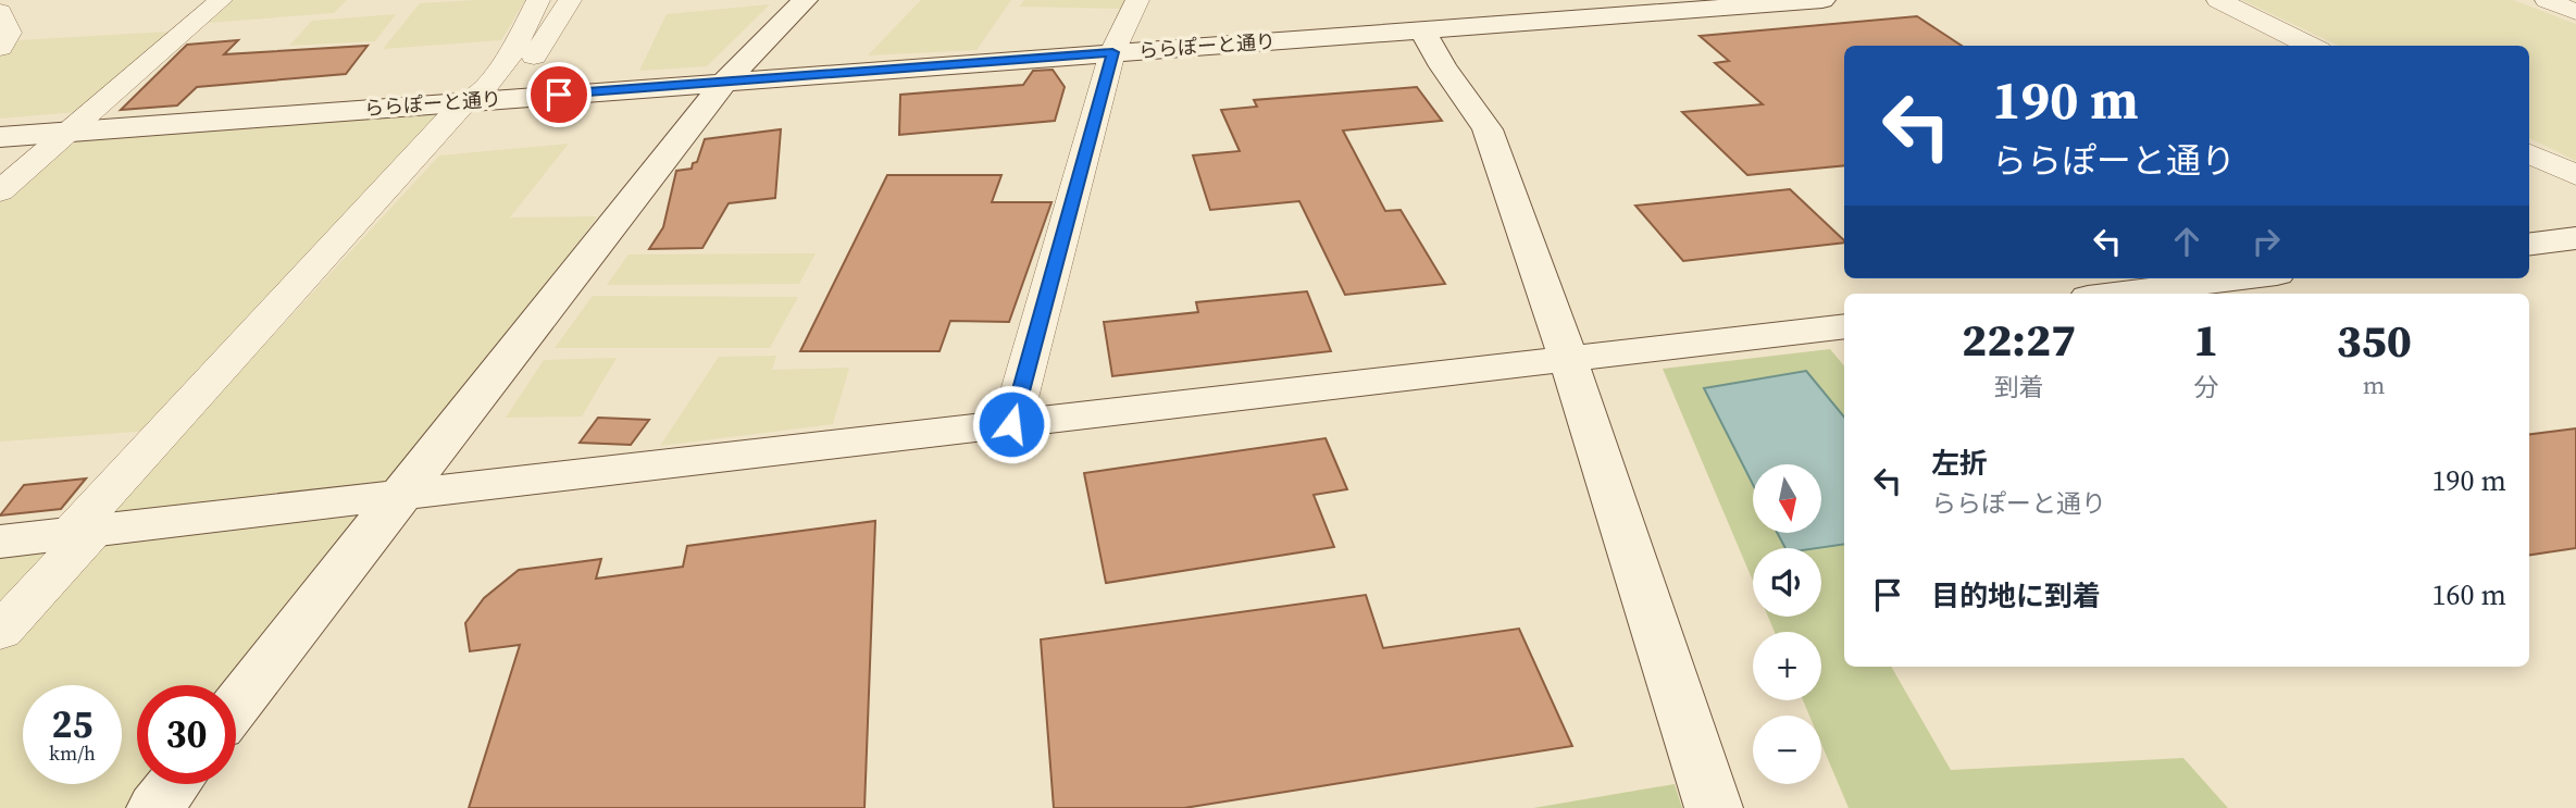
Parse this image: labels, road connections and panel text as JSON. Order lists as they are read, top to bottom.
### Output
{
  "streets": {
    "street": ["ららぽーと通り"]
  },
  "north": "bottom",
  "page": {
    "turn": ["190 m", "ららぽーと通り"],
    "eta": [
      "22:27",
      "到着",
      "1",
      "分",
      "350",
      "m"
    ],
    "list": [
      {
        "name": "左折",
        "note": "ららぽーと通り",
        "value": "190 m"
      },
      {
        "name": "目的地に到着",
        "value": "160 m"
      }
    ],
    "map_buttons": ["+", "−"],
    "speed": "25 km/h",
    "limit": "30"
  }
}
